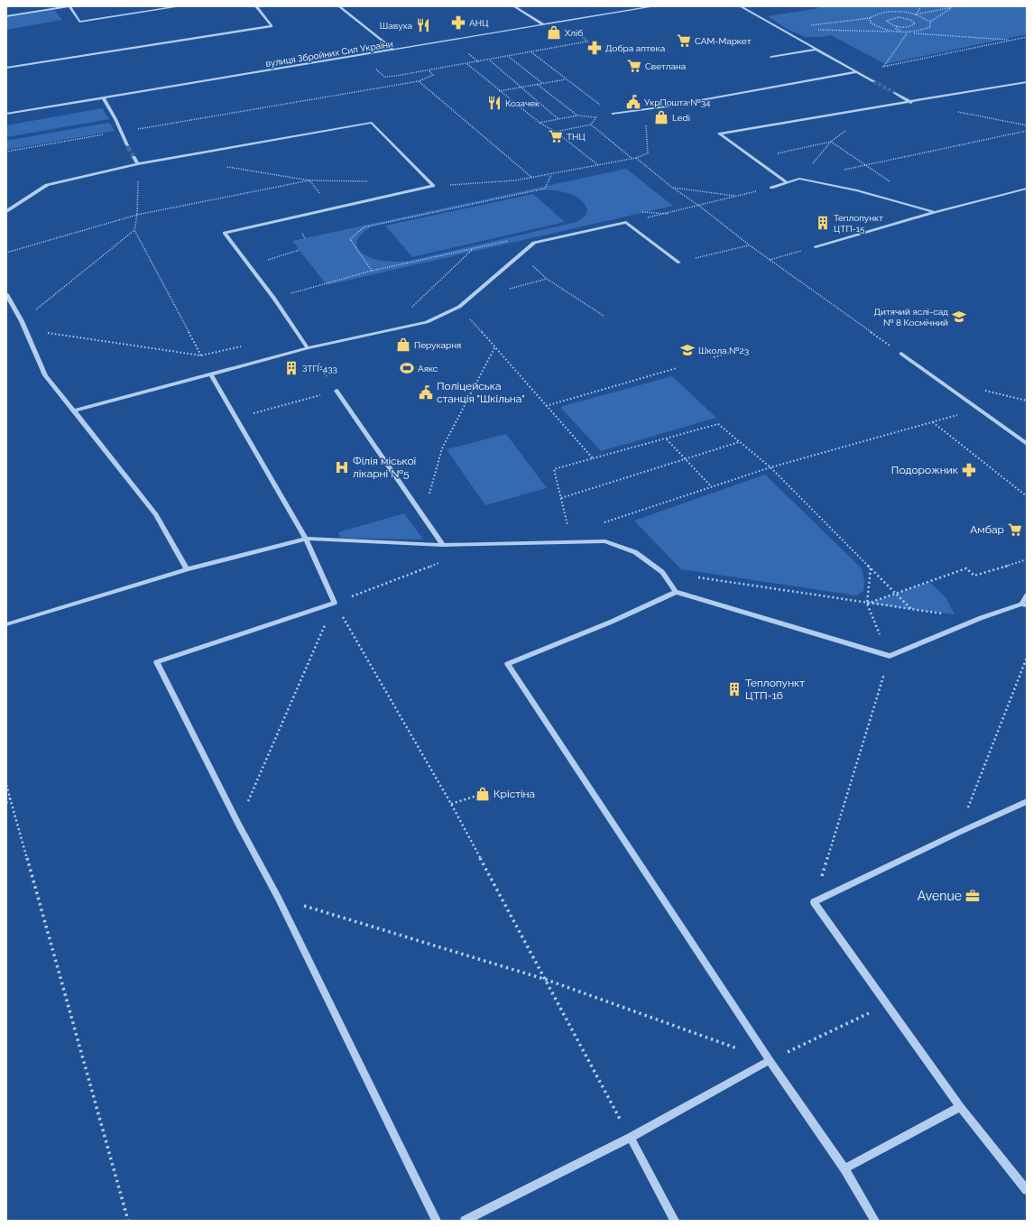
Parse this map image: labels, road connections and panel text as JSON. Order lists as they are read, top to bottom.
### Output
{
  "streets": {
    "street": ["вулиця Збройних Сил України"]
  },
  "places": {
    "pharmacy": ["АНЦ", "Добра аптека", "Подорожник"],
    "restaurant": ["Шавуха", "Козачек"],
    "shop": [
      "Хліб",
      "Ledi",
      "Перукарня",
      "Крістіна"
    ],
    "supermarket": [
      "САМ-Маркет",
      "Светлана",
      "ТНЦ",
      "Амбар"
    ],
    "public building": ["УкрПошта №34", "Поліцейська станція \"Шкільна\""],
    "building": ["Теплопункт ЦТП-15", "ЗТП-433", "Теплопункт ЦТП-16"],
    "school or university": ["Дитячий яслі-сад № 8 Космічний", "Школа №23"],
    "sports": ["Аякс"],
    "hospital": ["Філія міської лікарні №5"],
    "office": ["Avenue"]
  }
}
